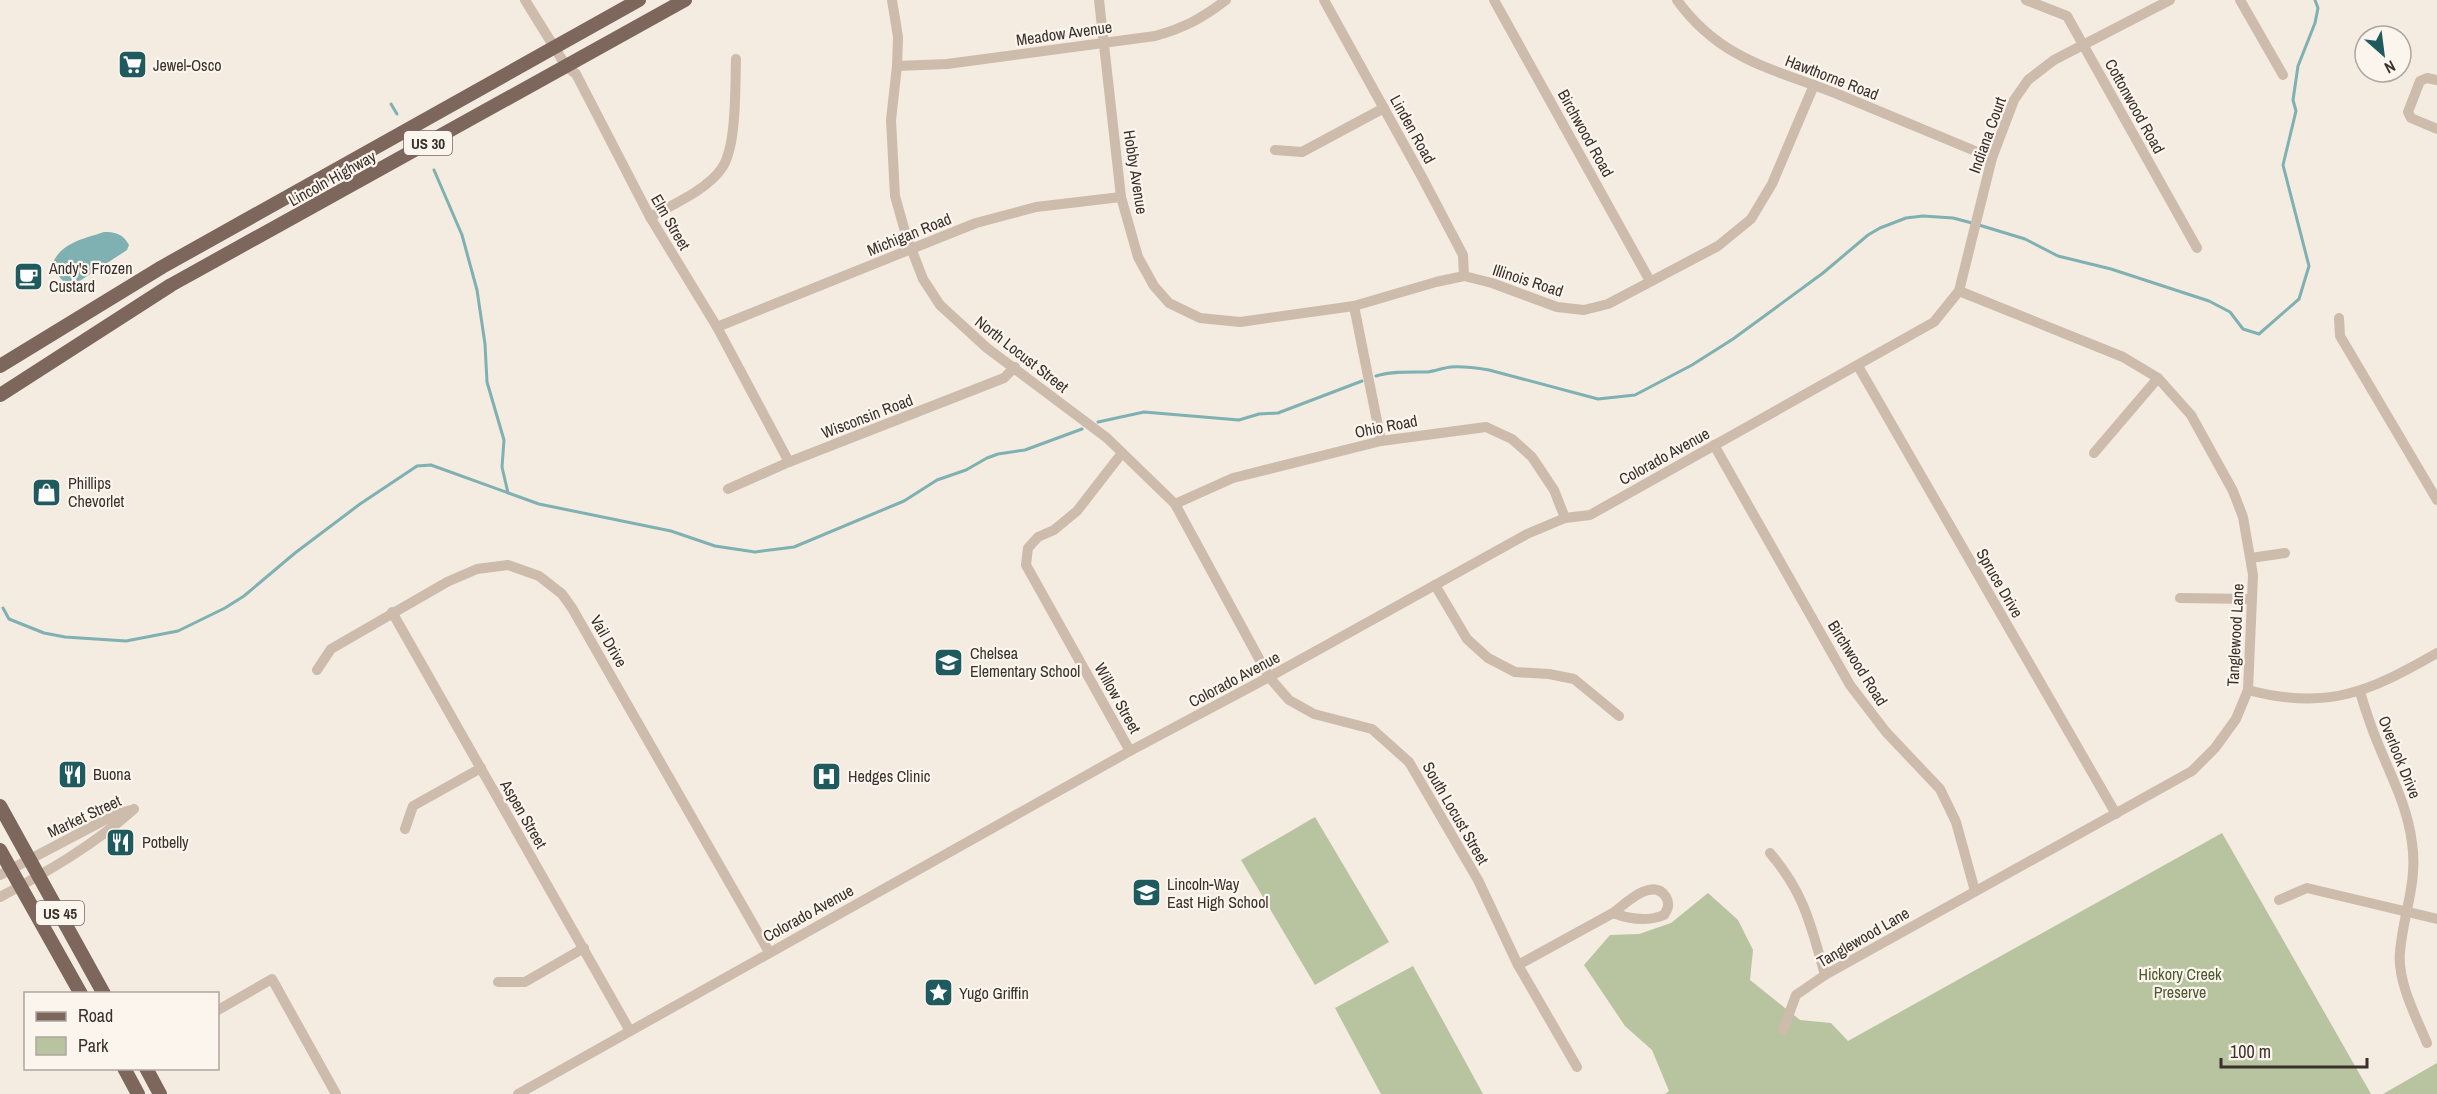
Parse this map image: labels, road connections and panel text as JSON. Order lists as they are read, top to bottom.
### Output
{
  "streets": {
    "main road": ["US 30", "Lincoln Highway", "US 45"],
    "street": [
      "Meadow Avenue",
      "Hawthorne Road",
      "Cottonwood Road",
      "Linden Road",
      "Birchwood Road",
      "Indiana Court",
      "Hobby Avenue",
      "Elm Street",
      "Michigan Road",
      "Illinois Road",
      "North Locust Street",
      "Wisconsin Road",
      "Ohio Road",
      "Colorado Avenue",
      "Spruce Drive",
      "Tanglewood Lane",
      "Vail Drive",
      "Willow Street",
      "Overlook Drive",
      "South Locust Street",
      "Aspen Street",
      "Market Street"
    ]
  },
  "crossings": [
    ["Meadow Avenue", "Hobby Avenue"],
    ["Meadow Avenue", "North Locust Street"],
    ["Hawthorne Road", "Indiana Court"],
    ["Hawthorne Road", "Illinois Road"],
    ["Cottonwood Road", "Indiana Court"],
    ["Linden Road", "Illinois Road"],
    ["Birchwood Road", "Illinois Road"],
    ["Birchwood Road", "Colorado Avenue"],
    ["Birchwood Road", "Tanglewood Lane"],
    ["Indiana Court", "Colorado Avenue"],
    ["Indiana Court", "Tanglewood Lane"],
    ["Hobby Avenue", "Michigan Road"],
    ["Hobby Avenue", "Illinois Road"],
    ["Lincoln Highway", "Elm Street"],
    ["Elm Street", "Michigan Road"],
    ["Elm Street", "Wisconsin Road"],
    ["Michigan Road", "North Locust Street"],
    ["North Locust Street", "Wisconsin Road"],
    ["North Locust Street", "Ohio Road"],
    ["North Locust Street", "Colorado Avenue"],
    ["North Locust Street", "Willow Street"],
    ["North Locust Street", "South Locust Street"],
    ["Ohio Road", "Colorado Avenue"],
    ["Colorado Avenue", "Spruce Drive"],
    ["Colorado Avenue", "Tanglewood Lane"],
    ["Colorado Avenue", "Vail Drive"],
    ["Colorado Avenue", "Willow Street"],
    ["Colorado Avenue", "South Locust Street"],
    ["Colorado Avenue", "Aspen Street"],
    ["Spruce Drive", "Tanglewood Lane"],
    ["Vail Drive", "Aspen Street"],
    ["Market Street", "US 45"]
  ],
  "parks": ["Hickory Creek Preserve"],
  "places": {
    "supermarket": ["Jewel-Osco"],
    "cafe": ["Andy's Frozen Custard"],
    "shop": ["Phillips Chevorlet"],
    "school or university": ["Chelsea Elementary School", "Lincoln-Way East High School"],
    "restaurant": ["Buona", "Potbelly"],
    "hospital": ["Hedges Clinic"],
    "place": ["Yugo Griffin"]
  },
  "legend": ["Road", "Park"],
  "scale_bar": "100 m",
  "north": "bottom right"
}
